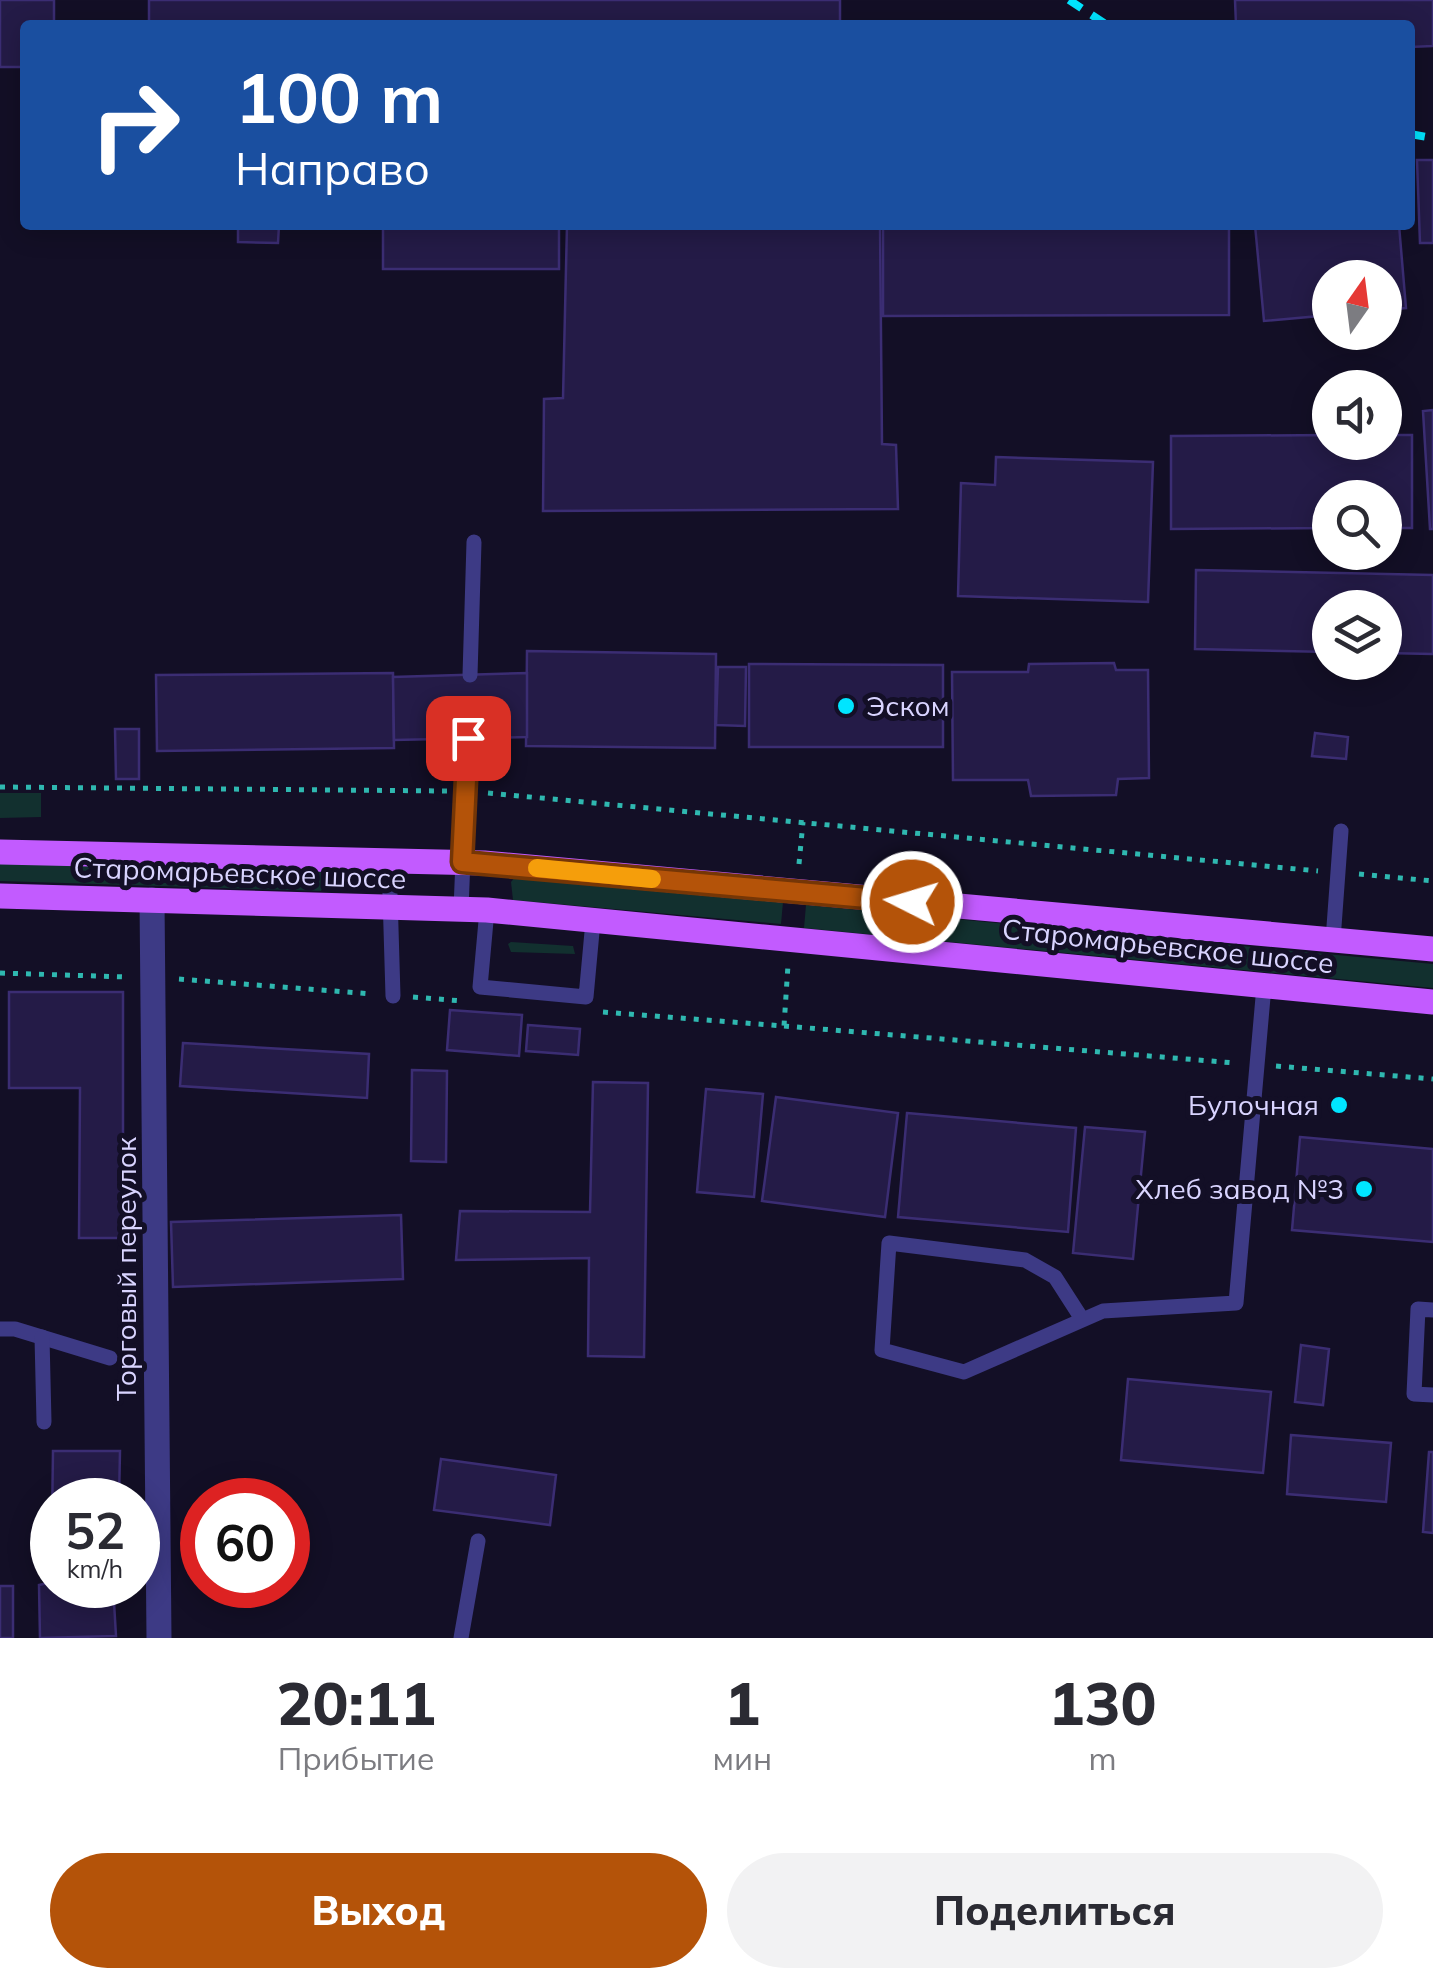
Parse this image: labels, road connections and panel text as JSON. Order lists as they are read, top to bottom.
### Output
{
  "streets": {
    "main road": ["Старомарьевское шоссе"],
    "street": ["Торговый переулок"]
  },
  "crossings": [
    ["Старомарьевское шоссе", "Торговый переулок"]
  ],
  "places": ["Эском", "Булочная", "Хлеб завод №3"],
  "north": "top",
  "page": {
    "turn": ["100 m", "Направо"],
    "speed": "52 km/h",
    "limit": "60",
    "eta": [
      "20:11",
      "Прибытие",
      "1",
      "мин",
      "130",
      "m"
    ],
    "buttons": ["Выход", "Поделиться"]
  }
}
